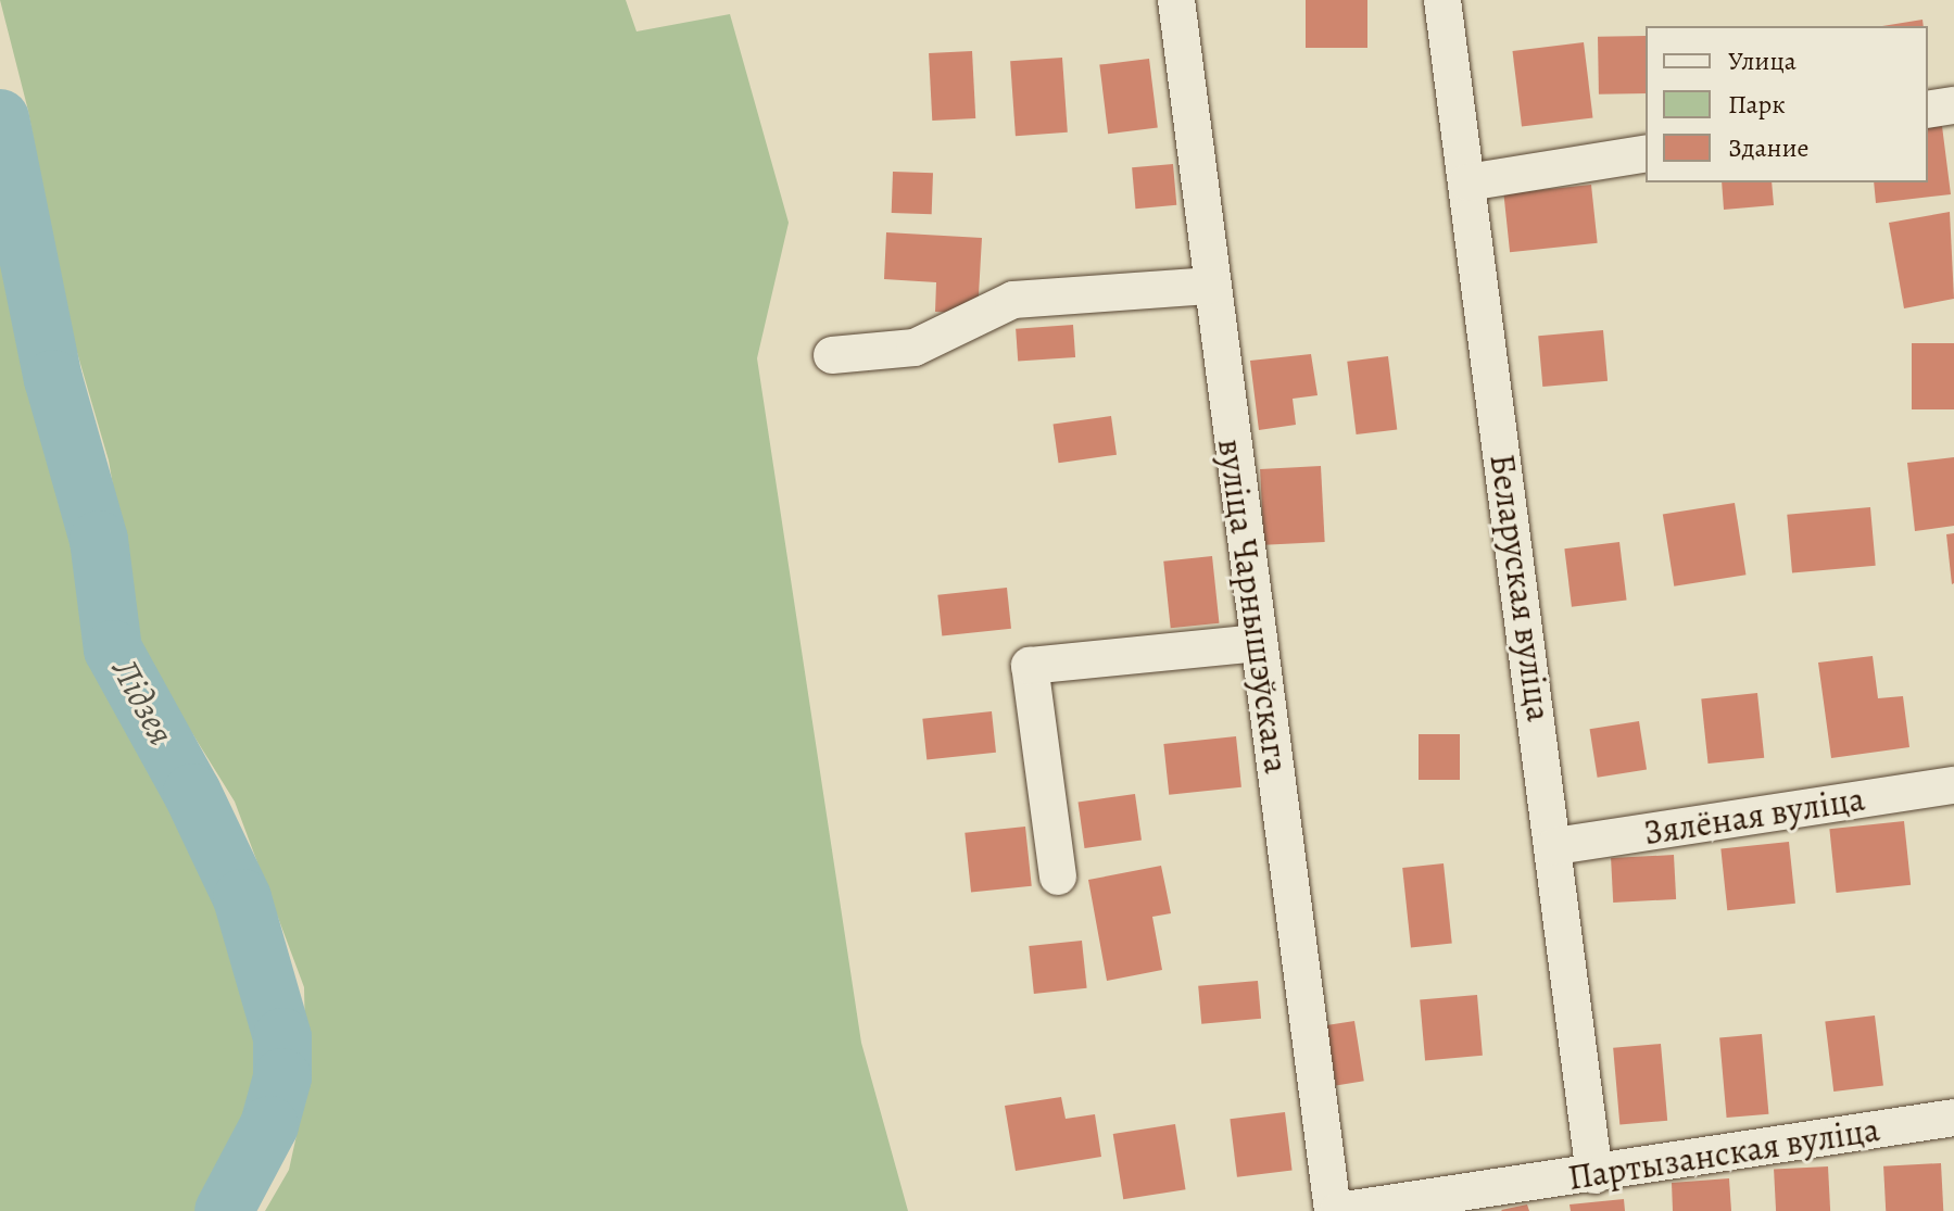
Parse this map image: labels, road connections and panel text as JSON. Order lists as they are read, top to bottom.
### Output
{
  "streets": {
    "street": [
      "Беларуская вуліца",
      "вуліца Чарнышэўскага",
      "Зялёная вуліца",
      "Партызанская вуліца"
    ]
  },
  "crossings": [
    ["Беларуская вуліца", "Зялёная вуліца"],
    ["Беларуская вуліца", "Партызанская вуліца"],
    ["вуліца Чарнышэўскага", "Партызанская вуліца"]
  ],
  "water": ["Лідзея"],
  "legend": ["Улица", "Парк", "Здание"]
}
